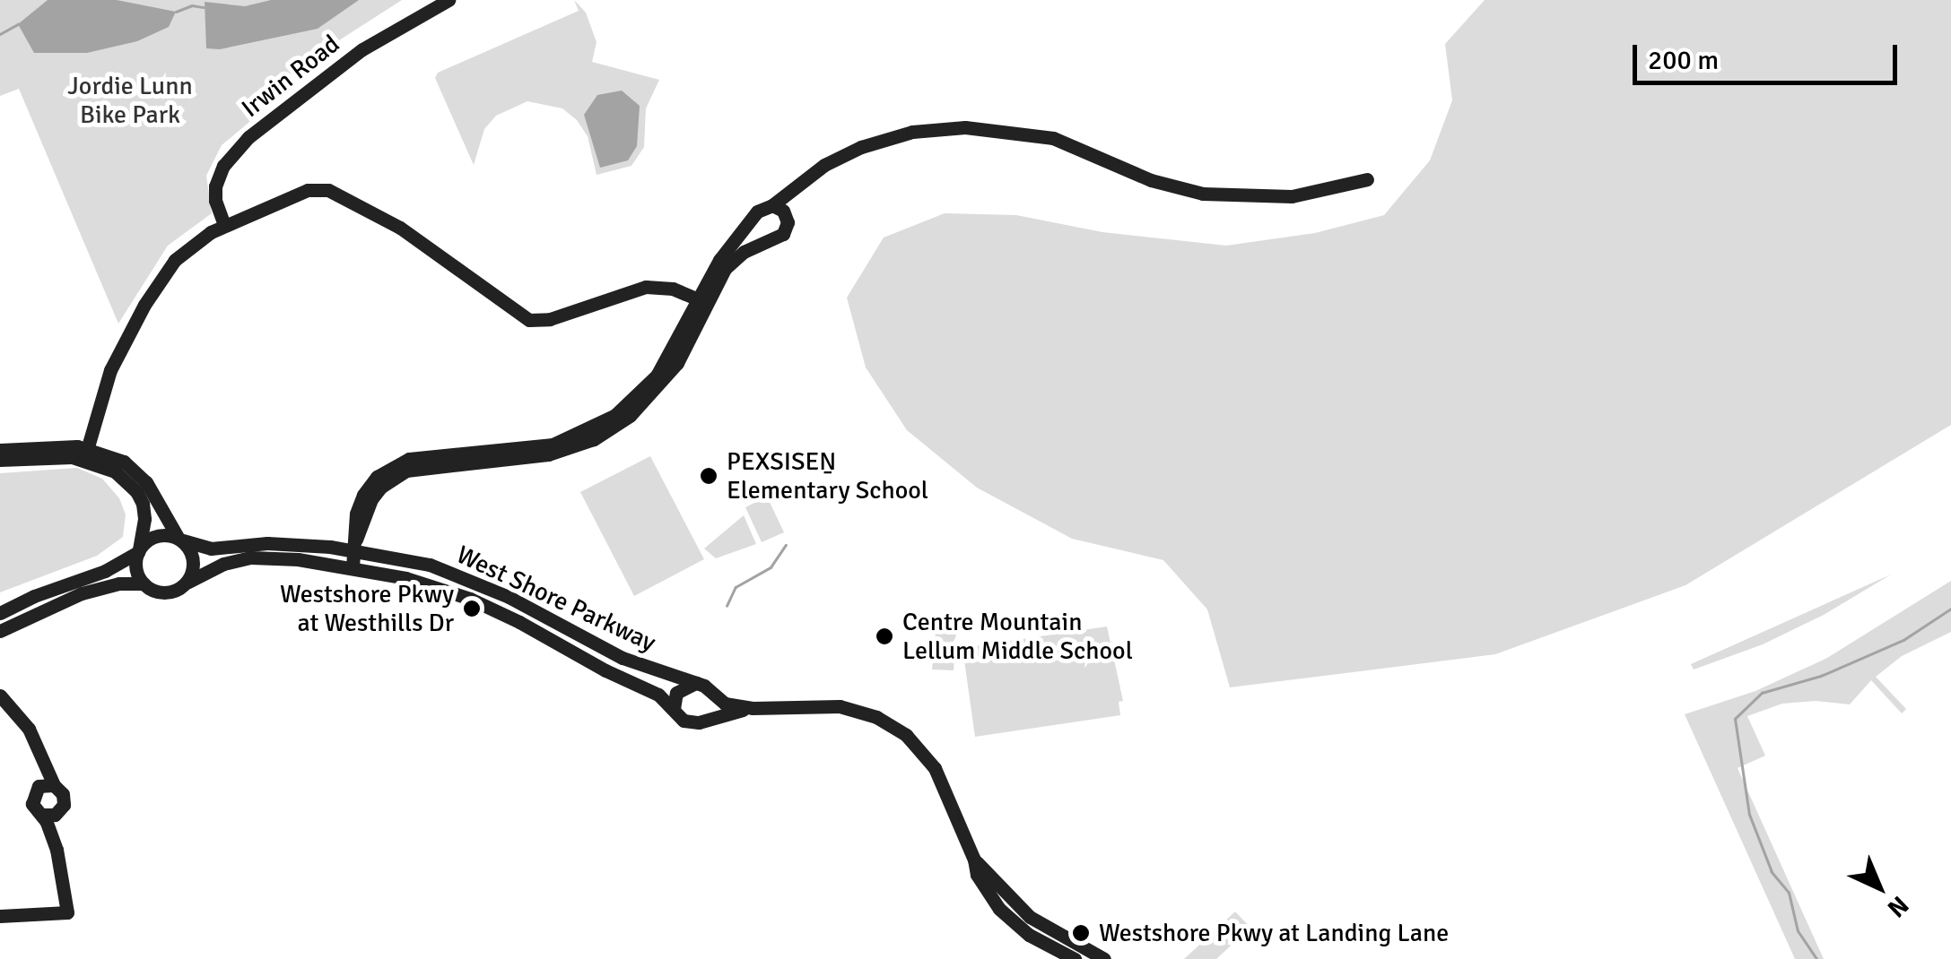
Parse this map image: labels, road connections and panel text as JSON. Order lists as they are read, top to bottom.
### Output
{
  "streets": {
    "street": ["Irwin Road", "West Shore Parkway"]
  },
  "parks": ["Jordie Lunn Bike Park"],
  "places": [
    "PEXSISEṈ Elementary School",
    "Westshore Pkwy at Westhills Dr",
    "Centre Mountain Lellum Middle School",
    "Westshore Pkwy at Landing Lane"
  ],
  "scale_bar": "200 m",
  "north": "bottom right"
}
